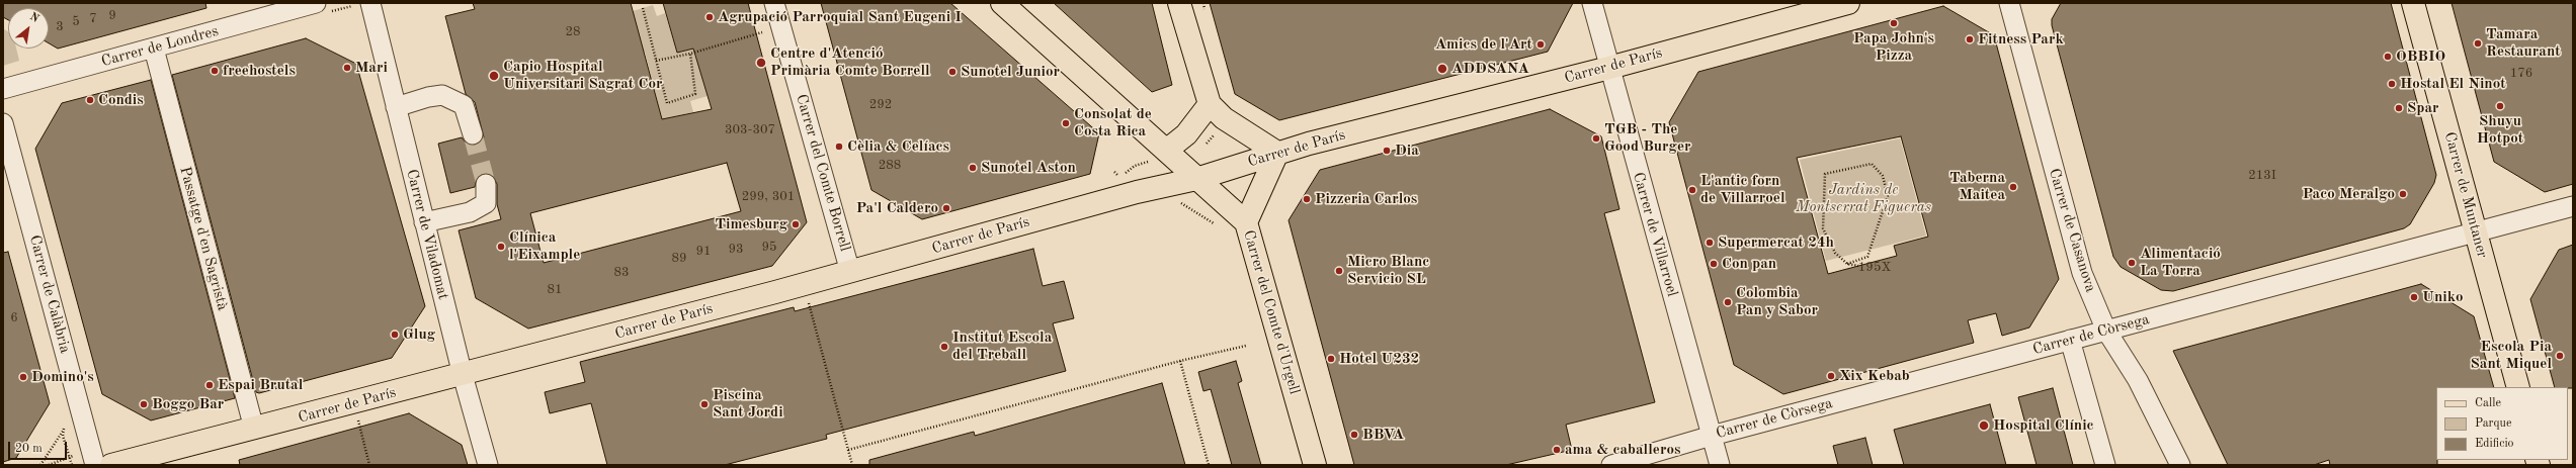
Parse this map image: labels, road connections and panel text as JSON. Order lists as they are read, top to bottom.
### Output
{
  "streets": {
    "main road": ["Carrer de París", "Carrer de Muntaner", "Carrer del Comte d'Urgell"],
    "street": [
      "Carrer de Londres",
      "Carrer del Comte Borrell",
      "Carrer de Casanova",
      "Carrer de Viladomat",
      "Carrer de Villarroel",
      "Passatge d'en Sagristà",
      "Carrer de Calàbria",
      "Carrer de Còrsega"
    ]
  },
  "crossings": [
    ["Carrer de Londres", "Passatge d'en Sagristà"],
    ["Carrer de París", "Carrer del Comte Borrell"],
    ["Carrer de París", "Carrer de Viladomat"],
    ["Carrer de París", "Carrer de Villarroel"],
    ["Carrer de París", "Passatge d'en Sagristà"],
    ["Carrer de París", "Carrer del Comte d'Urgell"],
    ["Carrer de Muntaner", "Carrer de Còrsega"],
    ["Carrer de Casanova", "Carrer de Còrsega"],
    ["Carrer de Villarroel", "Carrer de Còrsega"]
  ],
  "parks": ["Jardins de Montserrat Figueras"],
  "places": [
    "Agrupació Parroquial Sant Eugeni I",
    "Papa John's Pizza",
    "Fitness Park",
    "Tamara Restaurant",
    "Amics de l'Art",
    "OBBIO",
    "Centre d'Atenció Primària Comte Borrell",
    "Mari",
    "ADDSANA",
    "freehostels",
    "Sunotel Junior",
    "Capio Hospital Universitari Sagrat Cor",
    "Hostal El Ninot",
    "Condis",
    "Shuyu Hotpot",
    "Spar",
    "Consolat de Costa Rica",
    "TGB - The Good Burger",
    "Cèlia & Celíacs",
    "Dia",
    "Sunotel Aston",
    "Taberna Maitea",
    "L'antic forn de Villarroel",
    "Paco Meralgo",
    "Pizzeria Carlos",
    "Pa'l Caldero",
    "Timesburg",
    "Supermercat 24h",
    "Clínica l'Eixample",
    "Alimentació La Torra",
    "Con pan",
    "Micro Blanc Servicio SL",
    "Uniko",
    "Colombia Pan y Sabor",
    "Glug",
    "Institut Escola del Treball",
    "Escola Pia Sant Miquel",
    "Hotel U232",
    "Xix Kebab",
    "Domino's",
    "Espai Brutal",
    "Boggo Bar",
    "Piscina Sant Jordi",
    "Hospital Clínic",
    "BBVA",
    "ama & caballeros"
  ],
  "house_numbers": [
    "9",
    "7",
    "5",
    "3",
    "28",
    "176",
    "292",
    "303-307",
    "288",
    "213I",
    "299, 301",
    "95",
    "93",
    "91",
    "89",
    "195X",
    "83",
    "81",
    "6"
  ],
  "legend": ["Calle", "Parque", "Edificio"],
  "scale_bar": "20 m",
  "north": "top right"
}
